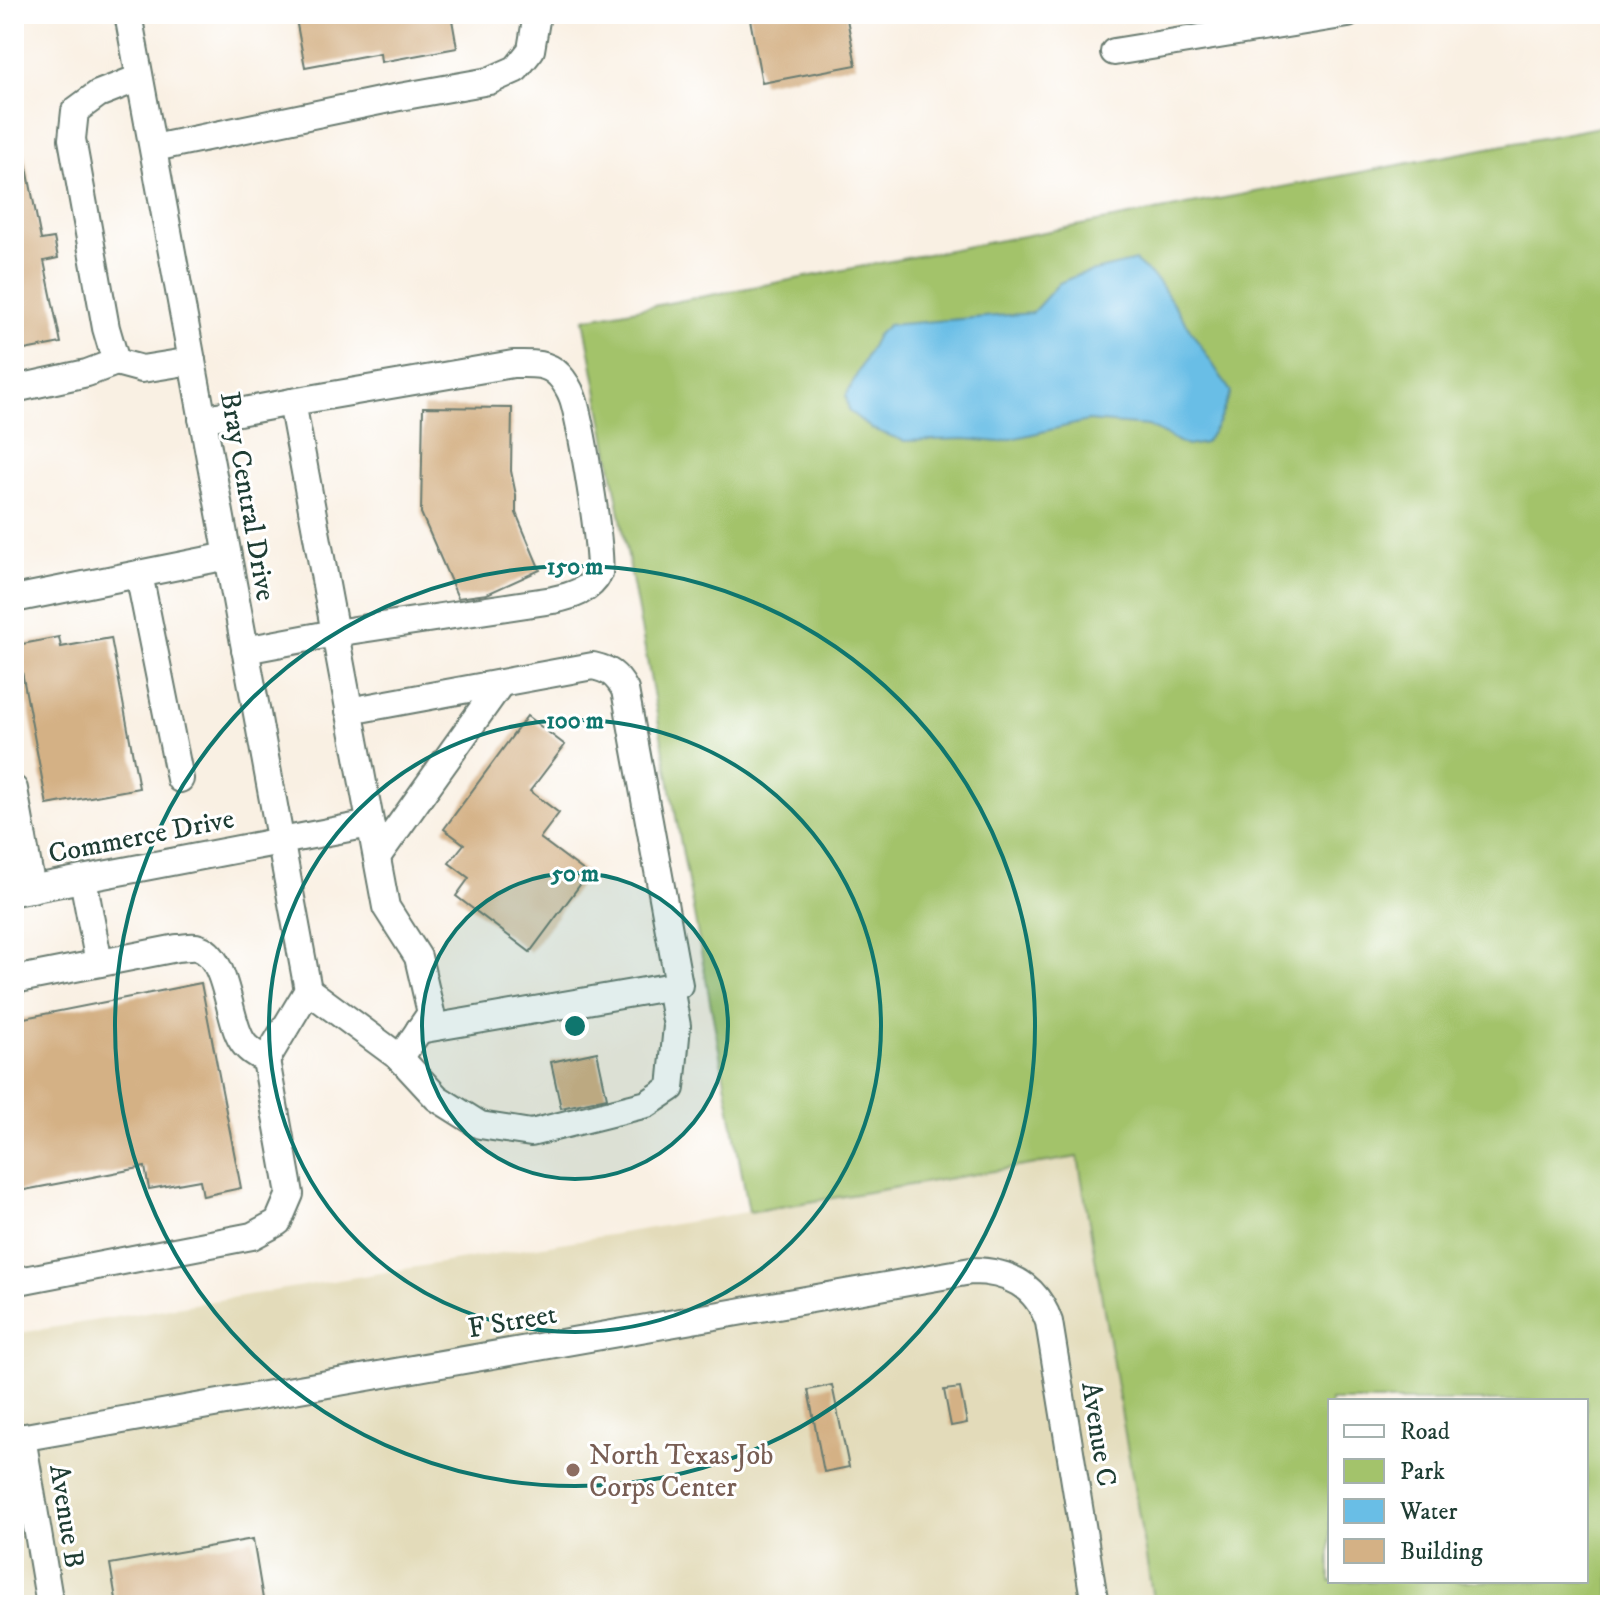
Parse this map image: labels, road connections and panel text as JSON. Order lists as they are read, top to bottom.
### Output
{
  "streets": {
    "street": [
      "Bray Central Drive",
      "Commerce Drive",
      "F Street",
      "Avenue C",
      "Avenue B"
    ]
  },
  "crossings": [
    ["Bray Central Drive", "Commerce Drive"],
    ["F Street", "Avenue C"],
    ["F Street", "Avenue B"]
  ],
  "places": ["North Texas Job Corps Center"],
  "legend": [
    "Road",
    "Park",
    "Water",
    "Building"
  ],
  "rings": ["150 m", "100 m", "50 m"]
}
